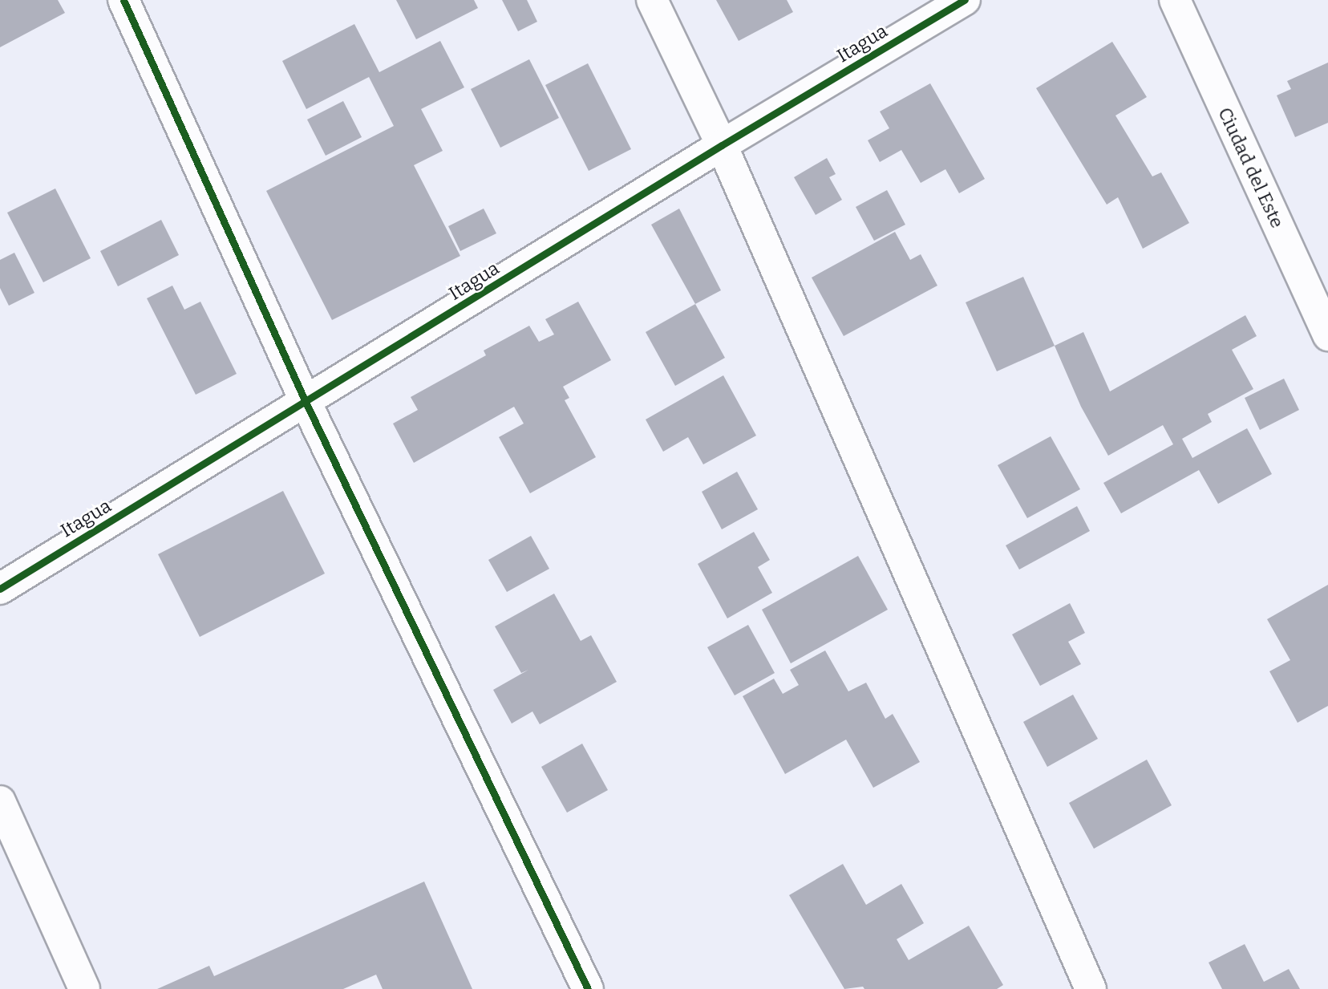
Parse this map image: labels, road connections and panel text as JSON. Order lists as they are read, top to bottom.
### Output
{
  "streets": {
    "street": ["Itagua", "Ciudad del Este"]
  }
}
